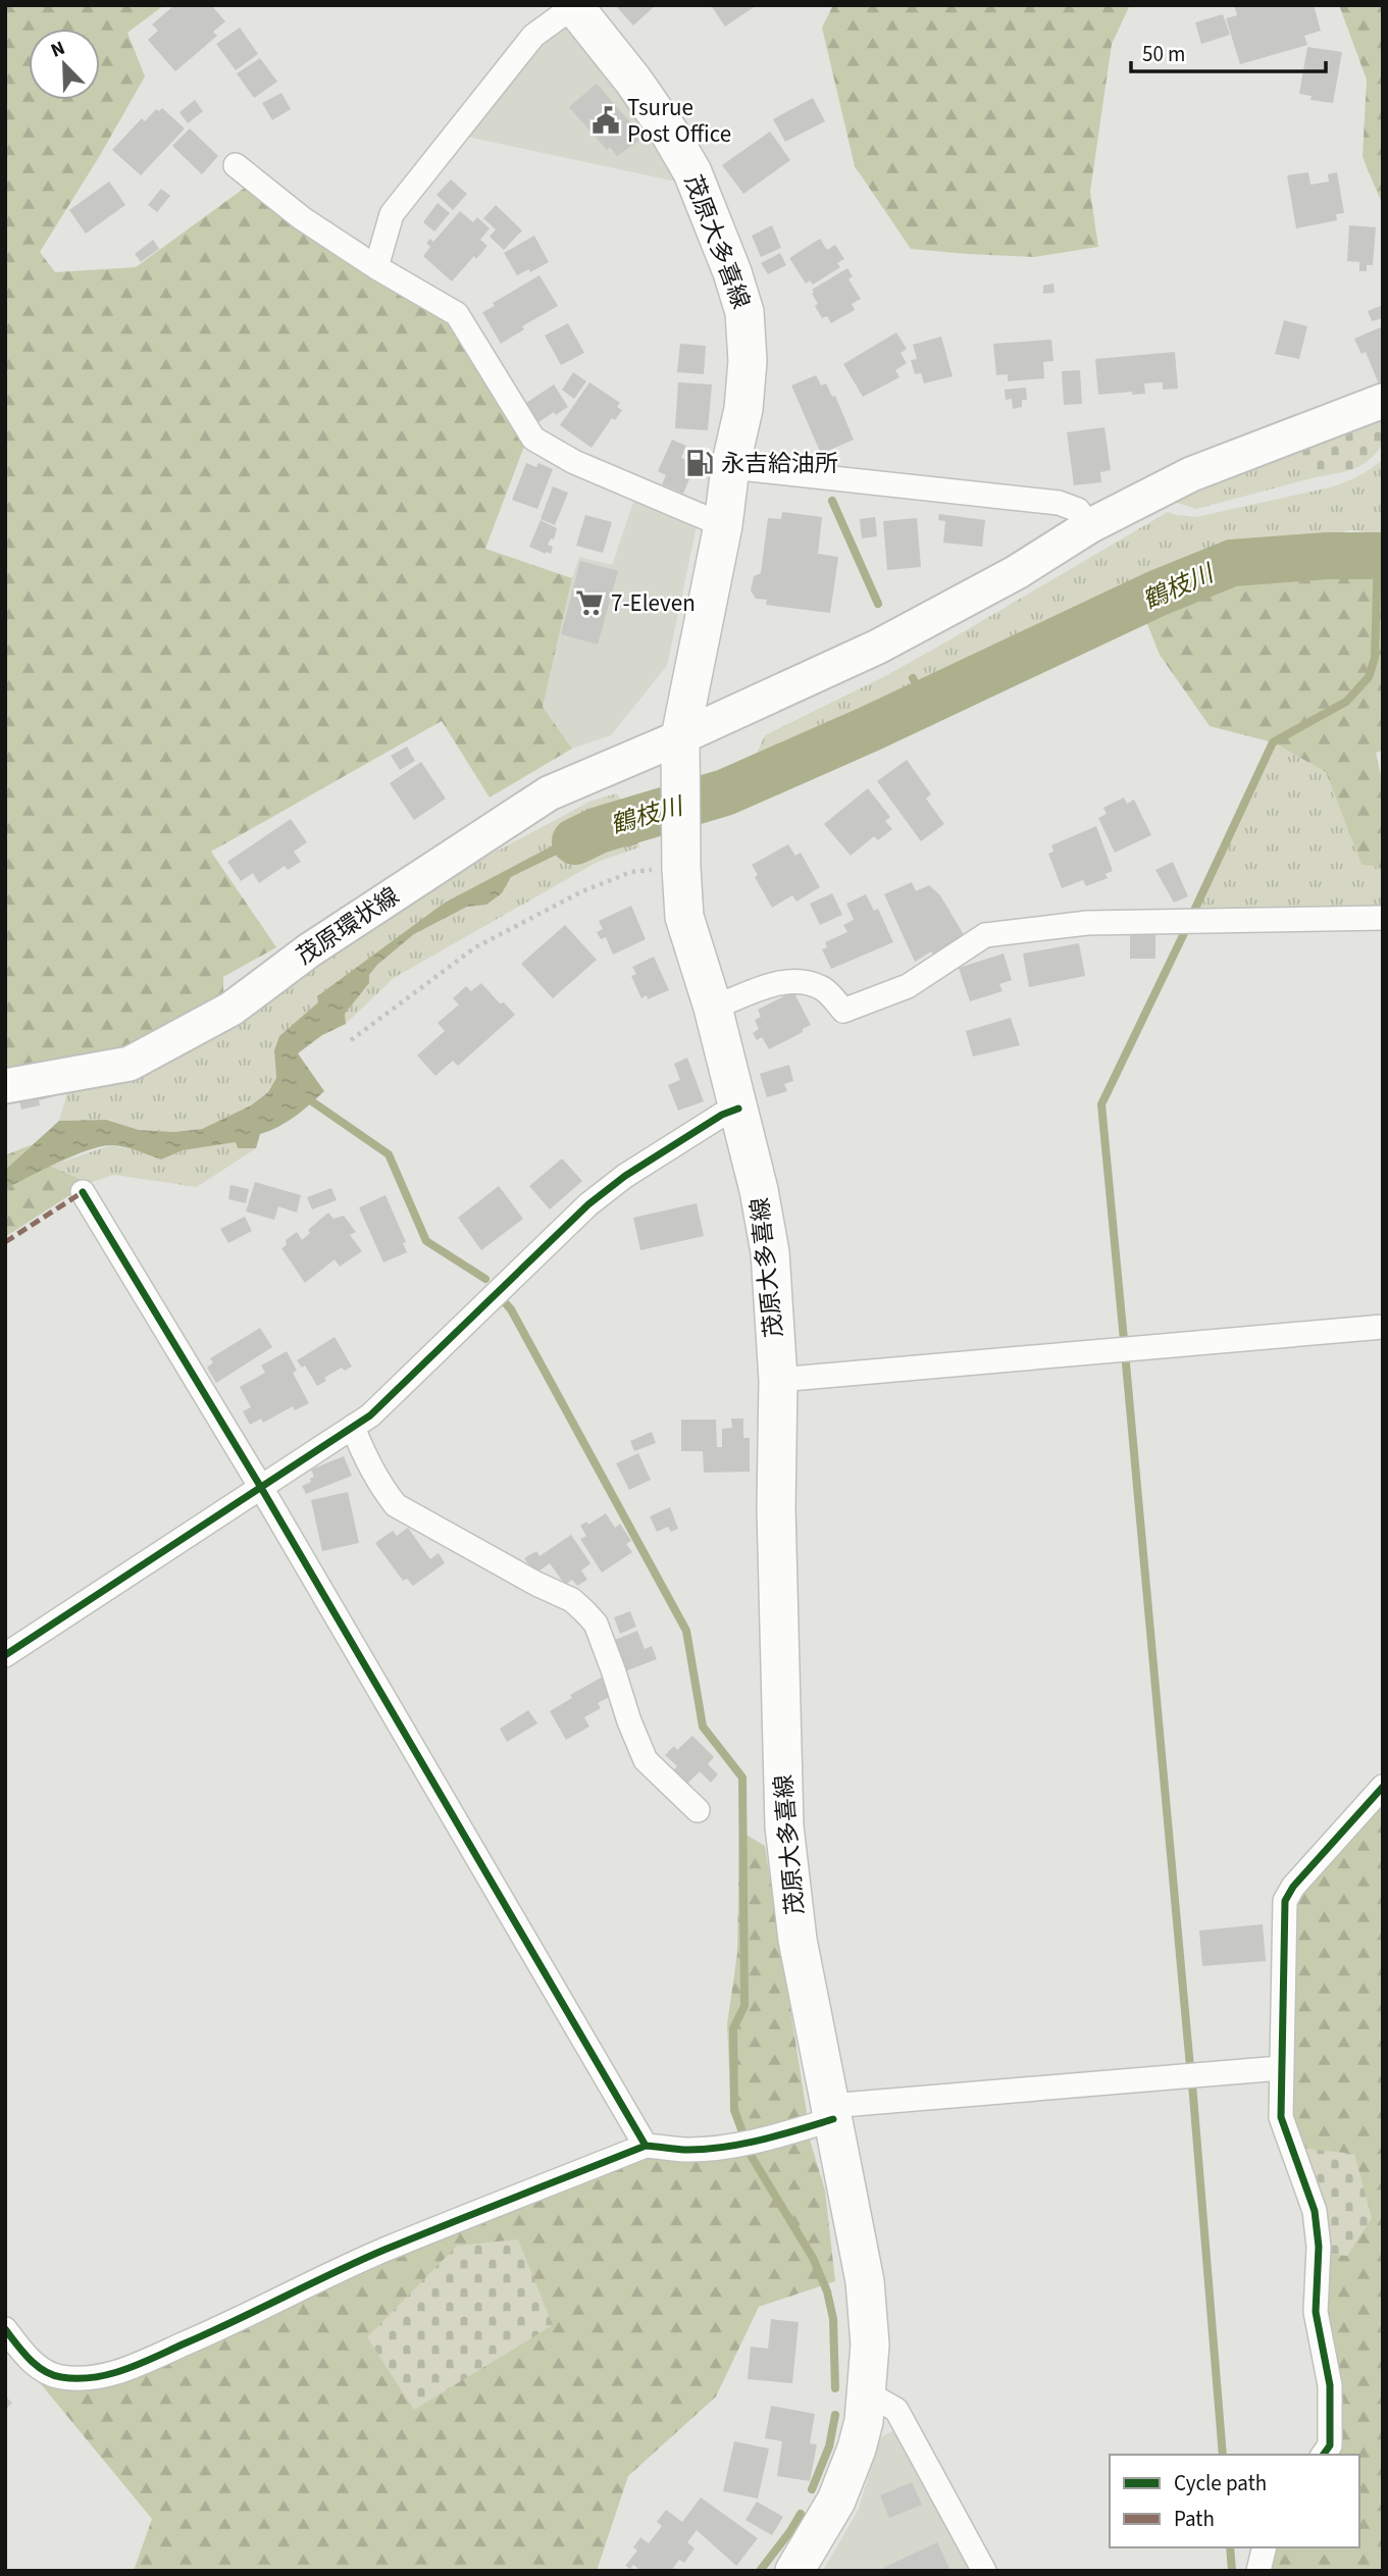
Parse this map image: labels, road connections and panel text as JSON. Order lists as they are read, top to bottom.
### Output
{
  "streets": {
    "main road": ["茂原大多喜線", "茂原環状線"]
  },
  "crossings": [
    ["茂原大多喜線", "茂原環状線"]
  ],
  "water": ["鶴枝川"],
  "places": {
    "public building": ["Tsurue Post Office"],
    "fuel station": ["永吉給油所"],
    "supermarket": ["7-Eleven"]
  },
  "legend": ["Cycle path", "Path"],
  "scale_bar": "50 m",
  "north": "top left"
}
